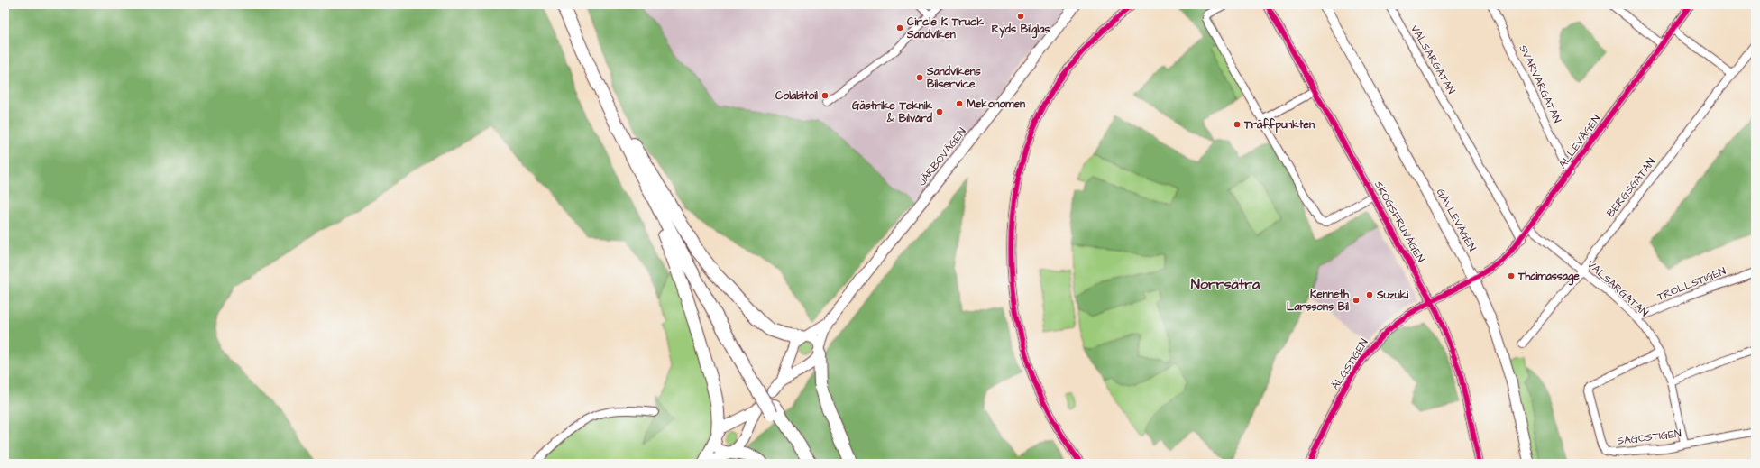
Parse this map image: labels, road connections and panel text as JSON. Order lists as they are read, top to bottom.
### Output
{
  "streets": {
    "main road": ["JÄRBOVÄGEN", "GÄVLEVÄGEN"],
    "street": [
      "VALSARGATAN",
      "SVARVARGATAN",
      "ALLÉVÄGEN",
      "BERGSGATAN",
      "SKOGSFRUVÄGEN",
      "TROLLSTIGEN",
      "ÄLGSTIGEN",
      "SAGOSTIGEN"
    ]
  },
  "crossings": [
    ["VALSARGATAN", "ALLÉVÄGEN"],
    ["VALSARGATAN", "BERGSGATAN"],
    ["VALSARGATAN", "TROLLSTIGEN"],
    ["VALSARGATAN", "SAGOSTIGEN"],
    ["SVARVARGATAN", "ALLÉVÄGEN"],
    ["ALLÉVÄGEN", "GÄVLEVÄGEN"],
    ["ALLÉVÄGEN", "ÄLGSTIGEN"],
    ["GÄVLEVÄGEN", "ÄLGSTIGEN"],
    ["SKOGSFRUVÄGEN", "ÄLGSTIGEN"]
  ],
  "districts": ["Norrsätra"],
  "places": [
    "Ryds Bilglas",
    "Circle K Truck Sandviken",
    "Sandvikens Bilservice",
    "Colabitoil",
    "Mekonomen",
    "Gästrike Teknik & Bilvård",
    "Träffpunkten",
    "Thaimassage",
    "Suzuki",
    "Kenneth Larssons Bil"
  ]
}
